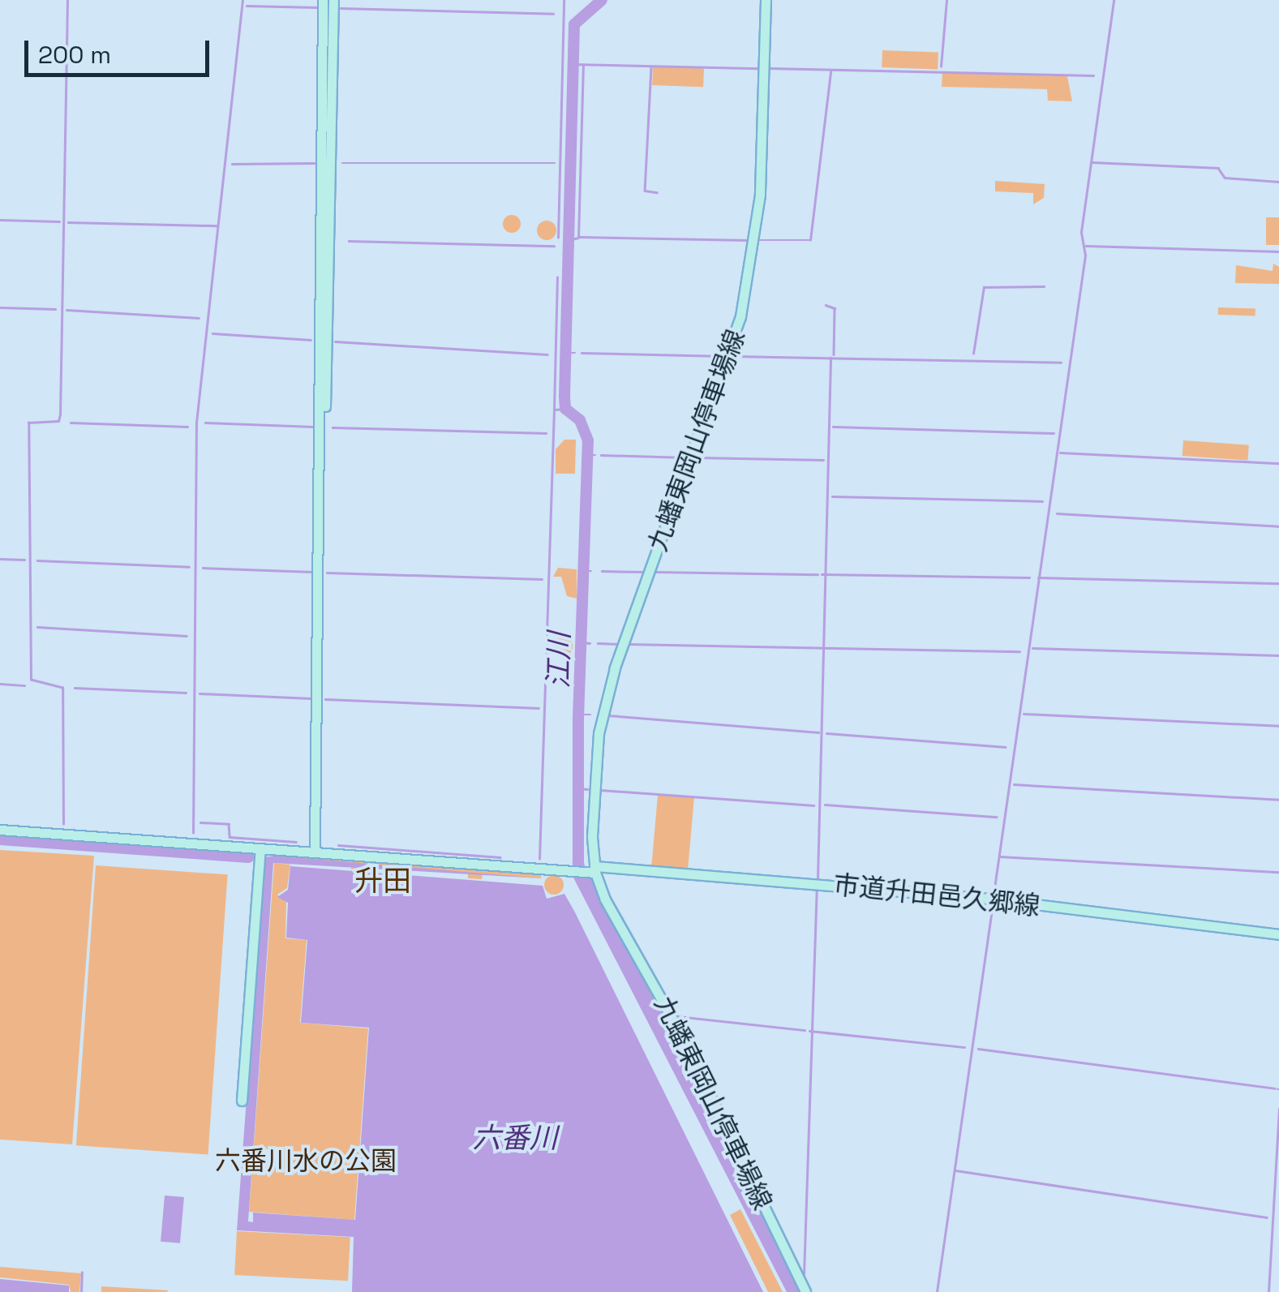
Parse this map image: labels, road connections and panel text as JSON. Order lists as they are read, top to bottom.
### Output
{
  "streets": {
    "main road": ["九蟠東岡山停車場線", "市道升田邑久郷線"]
  },
  "crossings": [
    ["九蟠東岡山停車場線", "市道升田邑久郷線"]
  ],
  "districts": ["升田"],
  "water": ["江川", "六番川"],
  "parks": ["六番川水の公園"],
  "scale_bar": "200 m"
}
